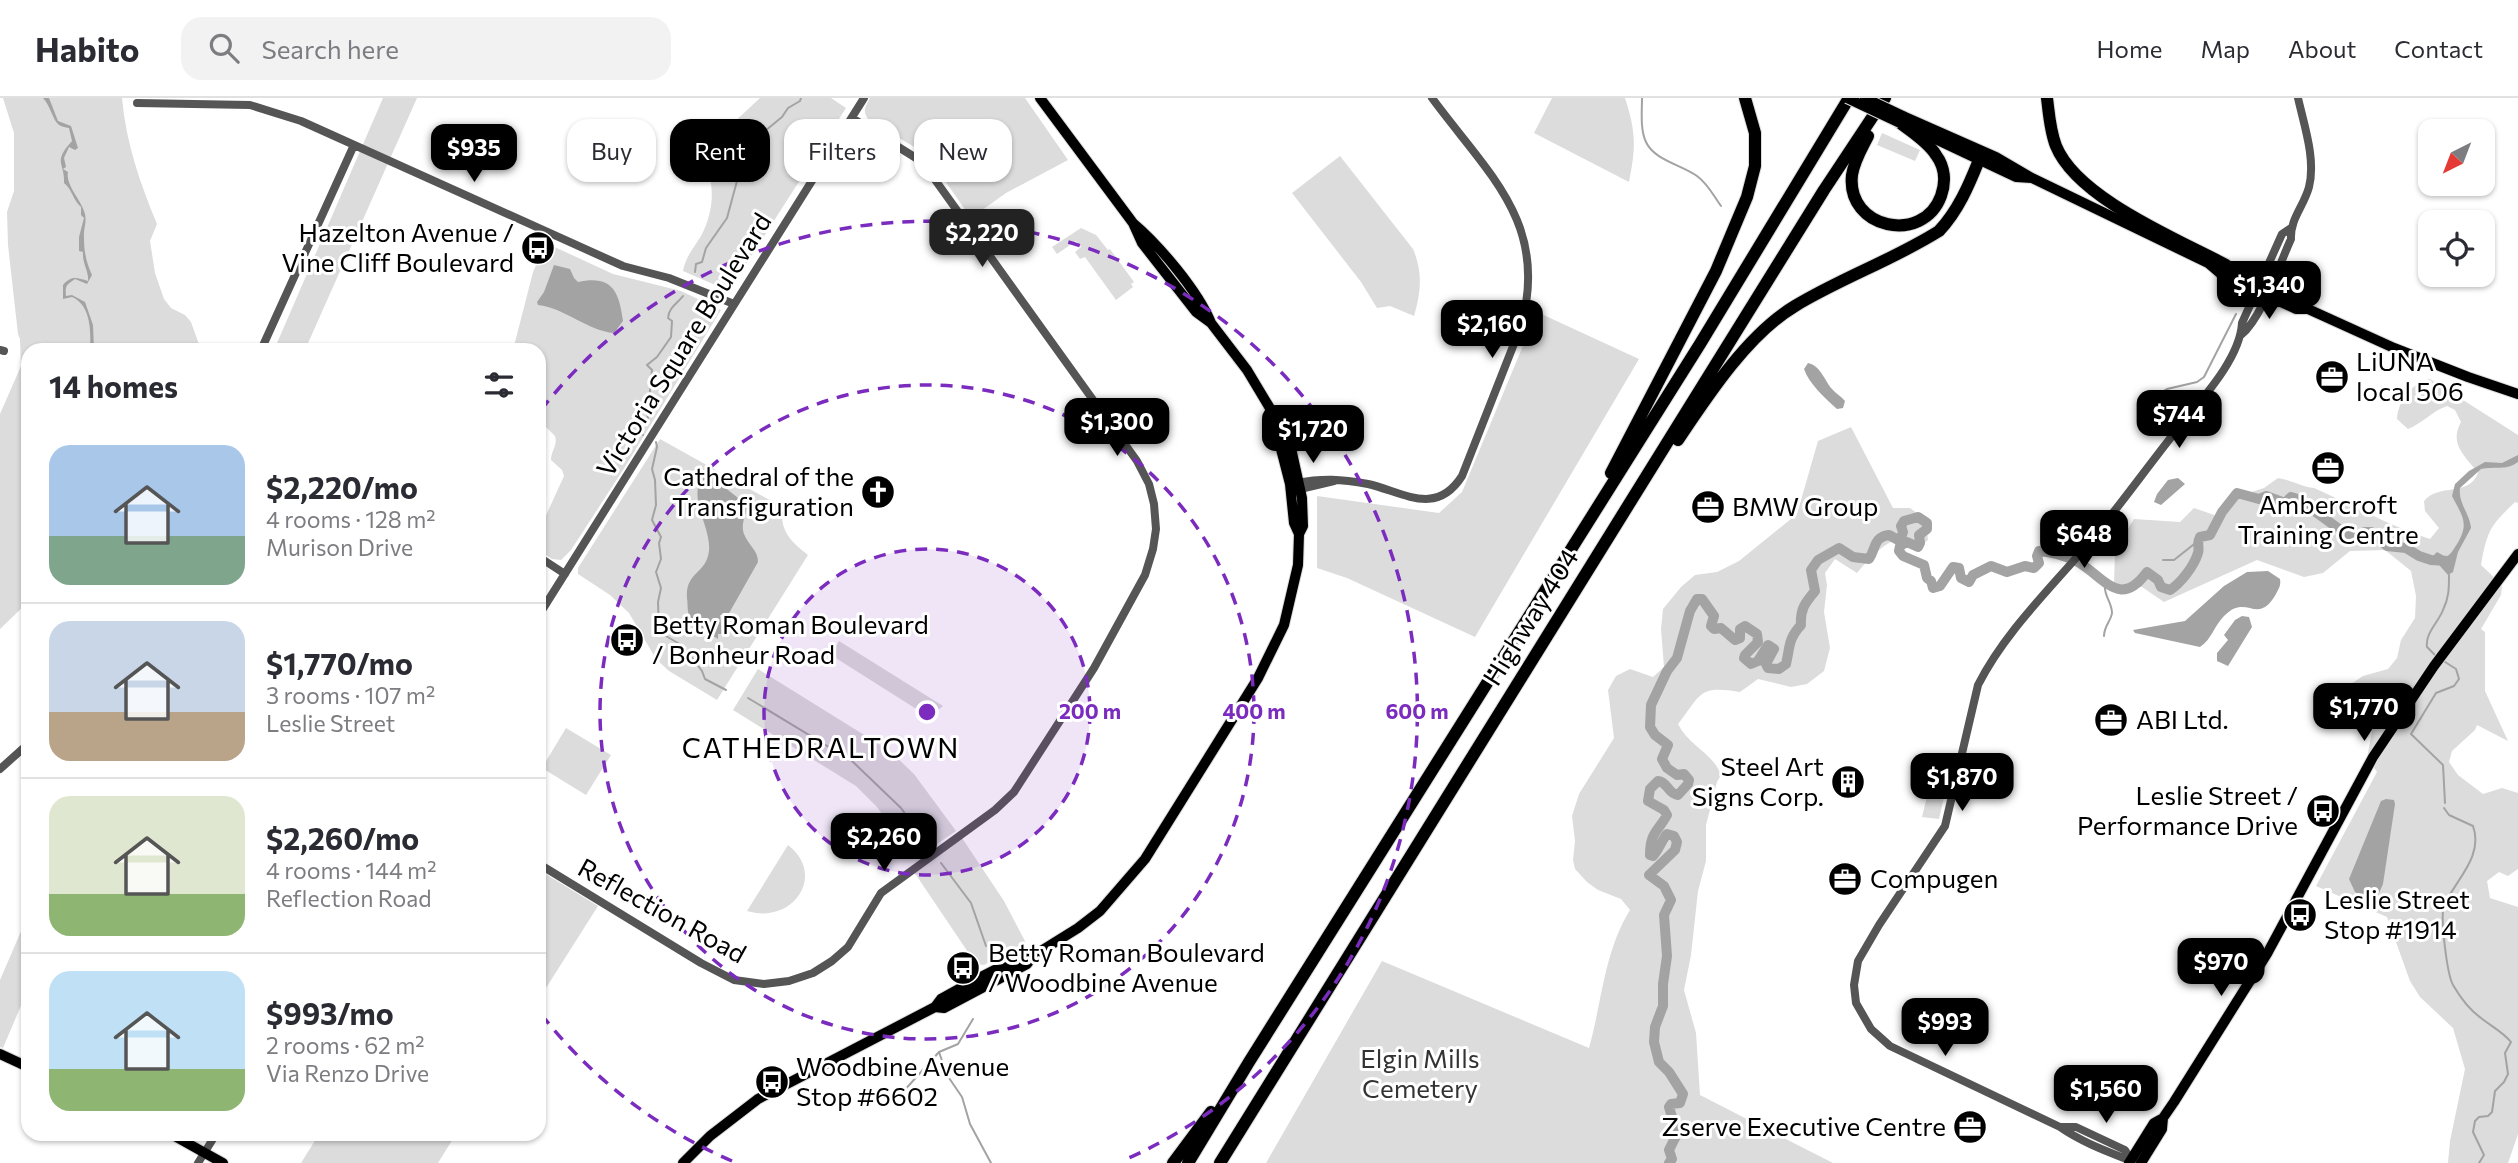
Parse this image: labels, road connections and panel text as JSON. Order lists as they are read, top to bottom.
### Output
{
  "streets": {
    "highway": ["Highway 404"],
    "street": ["Victoria Square Boulevard", "Reflection Road"]
  },
  "crossings": [
    ["Victoria Square Boulevard", "Reflection Road"]
  ],
  "districts": ["CATHEDRALTOWN"],
  "parks": ["Elgin Mills Cemetery"],
  "places": {
    "bus stop": [
      "Hazelton Avenue / Vine Cliff Boulevard",
      "Betty Roman Boulevard / Bonheur Road",
      "Leslie Street / Performance Drive",
      "Leslie Street Stop #1914",
      "Betty Roman Boulevard / Woodbine Avenue",
      "Woodbine Avenue Stop #6602"
    ],
    "office": [
      "LiUNA local 506",
      "Ambercroft Training Centre",
      "BMW Group",
      "ABI Ltd.",
      "Compugen",
      "Zserve Executive Centre"
    ],
    "church": ["Cathedral of the Transfiguration"],
    "building": ["Steel Art Signs Corp."]
  },
  "north": "bottom left",
  "page": {
    "header": "Habito",
    "search": "Search here",
    "nav": [
      "Home",
      "Map",
      "About",
      "Contact"
    ],
    "chip": [
      "Buy",
      "Rent",
      "Filters",
      "New"
    ],
    "price": [
      "$935",
      "$2,220",
      "$1,340",
      "$2,160",
      "$744",
      "$1,300",
      "$1,720",
      "$648",
      "$1,770",
      "$1,870",
      "$2,260",
      "$970",
      "$993",
      "$1,560"
    ],
    "heading": "14 homes",
    "list": [
      {
        "name": "$2,220/mo",
        "note": "4 rooms · 128 m² · Murison Drive"
      },
      {
        "name": "$1,770/mo",
        "note": "3 rooms · 107 m² · Leslie Street"
      },
      {
        "name": "$2,260/mo",
        "note": "4 rooms · 144 m² · Reflection Road"
      },
      {
        "name": "$993/mo",
        "note": "2 rooms · 62 m² · Via Renzo Drive"
      }
    ]
  },
  "rings": ["200 m", "400 m", "600 m"]
}
